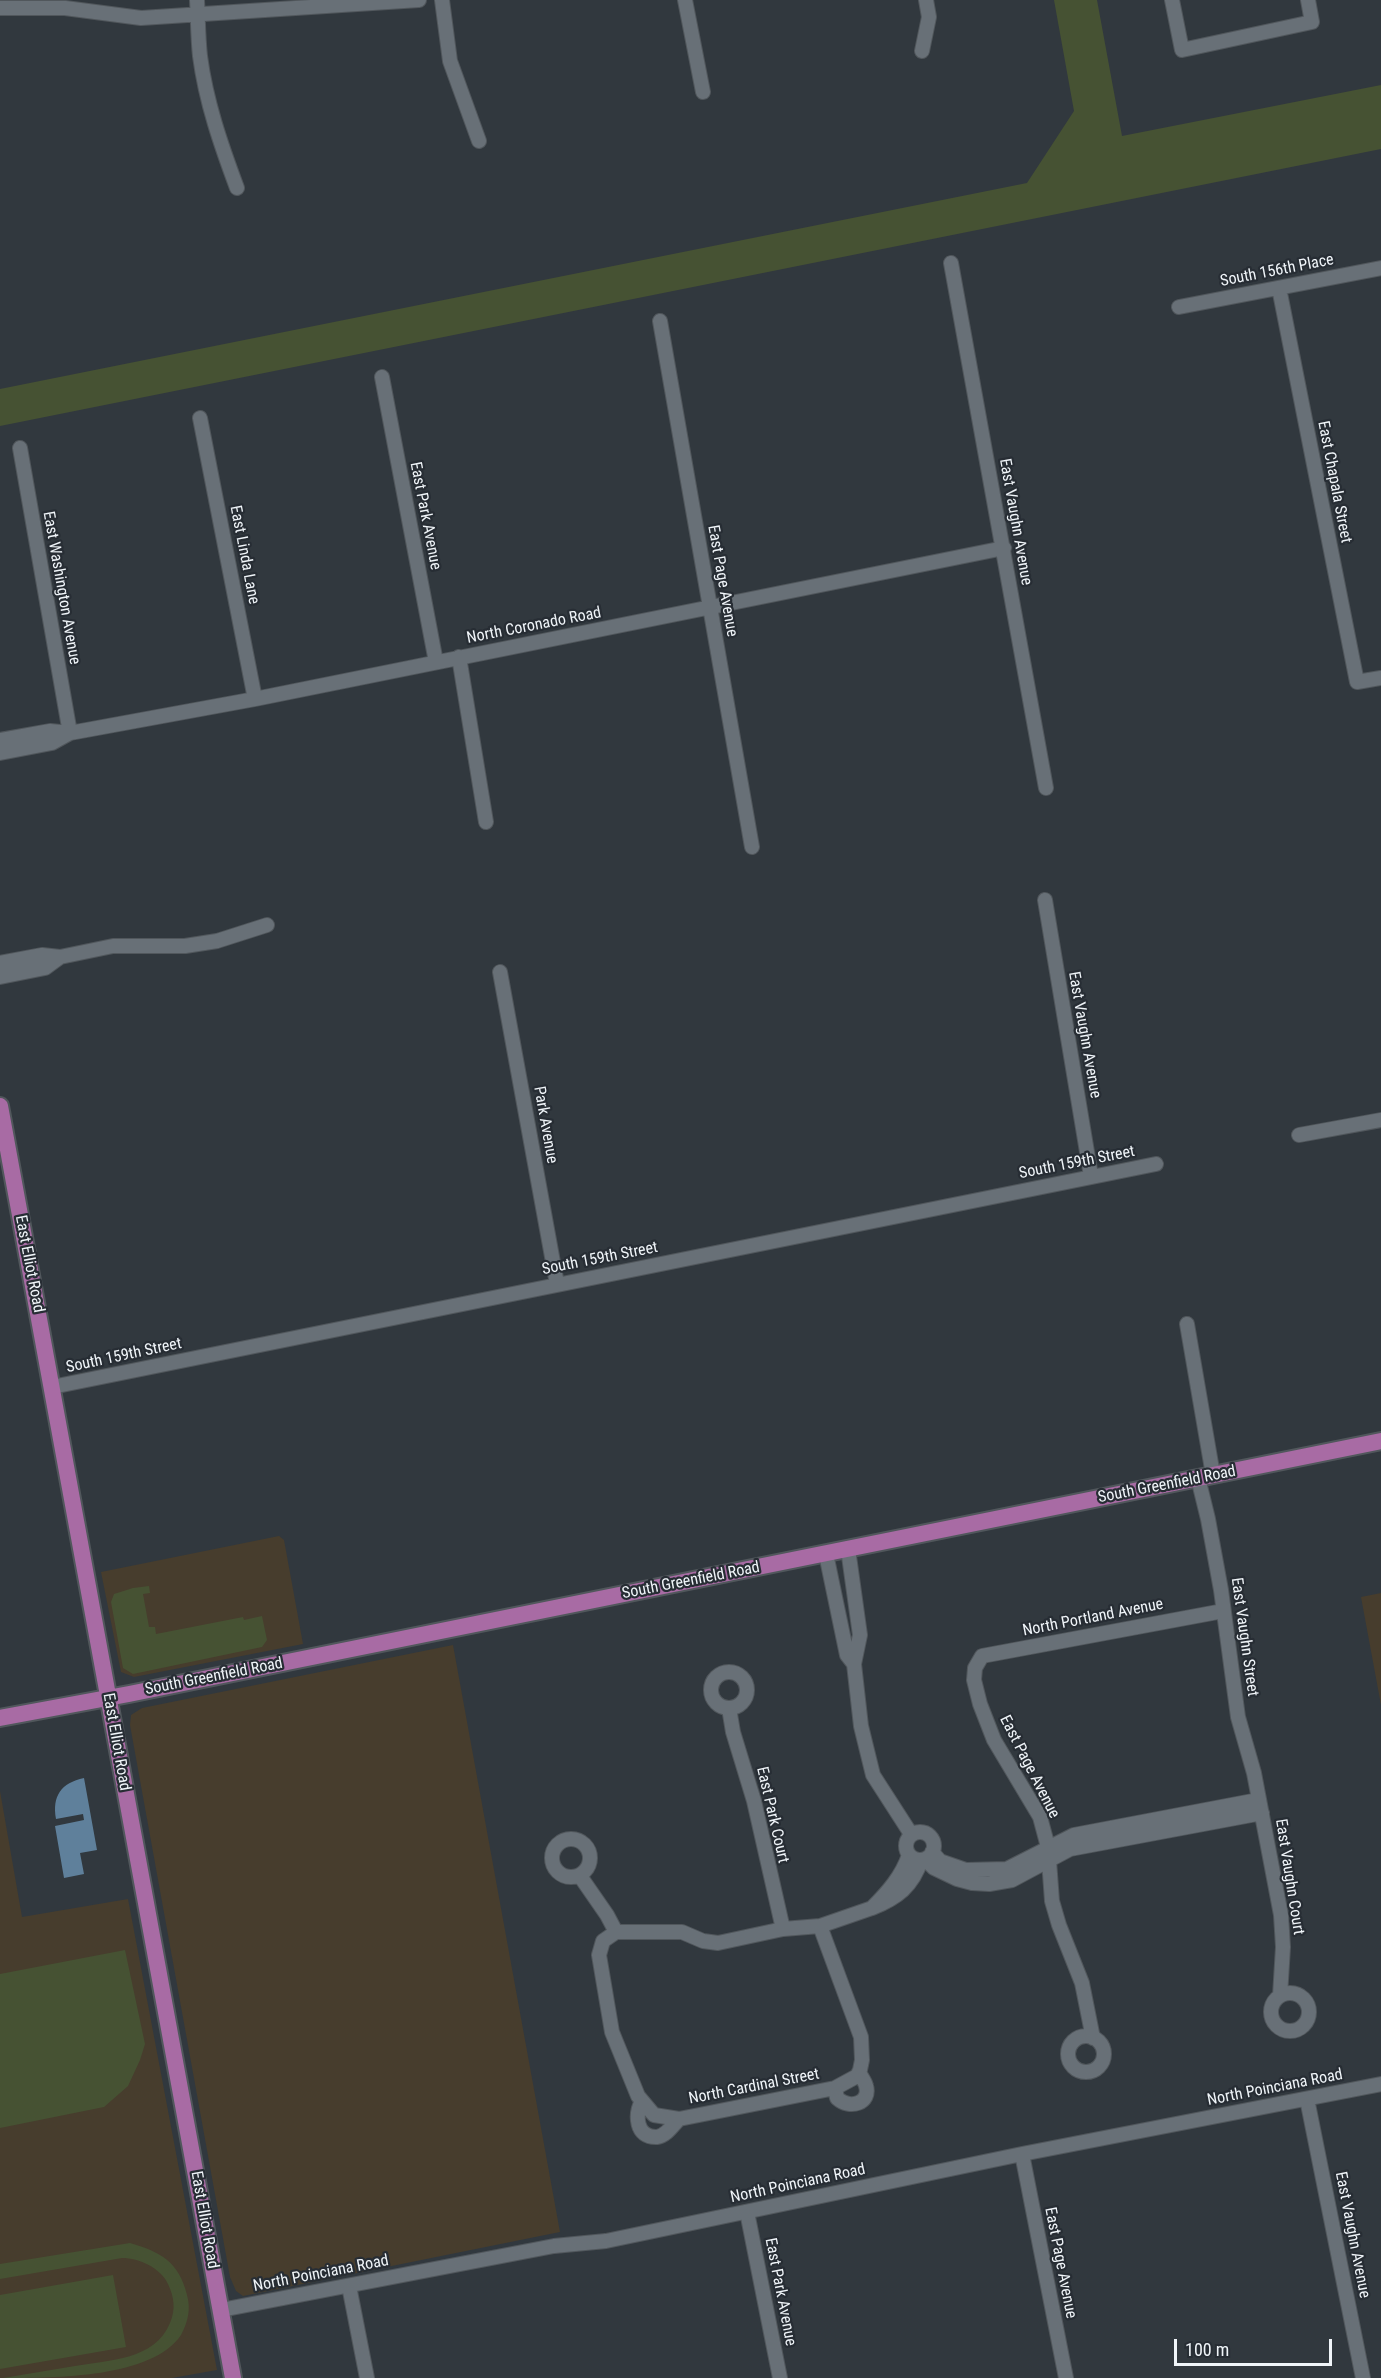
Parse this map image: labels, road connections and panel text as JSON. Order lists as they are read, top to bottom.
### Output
{
  "streets": {
    "main road": ["East Elliot Road", "South Greenfield Road"],
    "street": [
      "South 156th Place",
      "East Chapala Street",
      "East Park Avenue",
      "East Vaughn Avenue",
      "East Linda Lane",
      "East Page Avenue",
      "East Washington Avenue",
      "North Coronado Road",
      "Park Avenue",
      "South 159th Street",
      "North Portland Avenue",
      "East Vaughn Street",
      "East Park Court",
      "East Vaughn Court",
      "North Cardinal Street",
      "North Poinciana Road"
    ]
  },
  "crossings": [
    ["South 156th Place", "East Chapala Street"],
    ["East Park Avenue", "North Coronado Road"],
    ["East Park Avenue", "North Poinciana Road"],
    ["East Vaughn Avenue", "North Coronado Road"],
    ["East Vaughn Avenue", "South 159th Street"],
    ["East Vaughn Avenue", "North Poinciana Road"],
    ["East Linda Lane", "North Coronado Road"],
    ["East Page Avenue", "North Coronado Road"],
    ["East Page Avenue", "North Portland Avenue"],
    ["East Page Avenue", "North Poinciana Road"],
    ["East Washington Avenue", "North Coronado Road"],
    ["Park Avenue", "South 159th Street"],
    ["South 159th Street", "East Elliot Road"],
    ["East Elliot Road", "South Greenfield Road"],
    ["East Elliot Road", "North Poinciana Road"],
    ["South Greenfield Road", "East Vaughn Street"],
    ["North Portland Avenue", "East Vaughn Street"],
    ["East Vaughn Street", "East Vaughn Court"]
  ],
  "scale_bar": "100 m"
}
